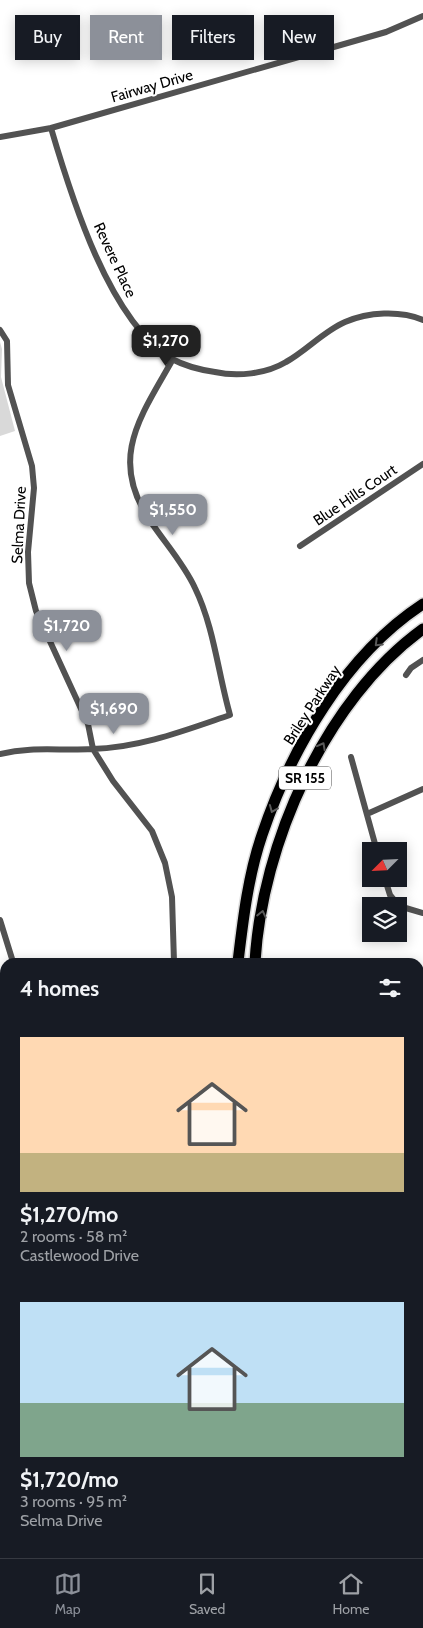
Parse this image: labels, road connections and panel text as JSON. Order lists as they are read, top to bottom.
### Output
{
  "streets": {
    "highway": ["Briley Parkway", "SR 155"],
    "street": [
      "Fairway Drive",
      "Revere Place",
      "Blue Hills Court",
      "Selma Drive"
    ]
  },
  "crossings": [
    ["Fairway Drive", "Revere Place"]
  ],
  "north": "bottom left",
  "page": {
    "chip": [
      "Buy",
      "Rent",
      "Filters",
      "New"
    ],
    "price": [
      "$1,270",
      "$1,550",
      "$1,720",
      "$1,690"
    ],
    "heading": "4 homes",
    "list": [
      {
        "name": "$1,270/mo",
        "note": "2 rooms · 58 m² · Castlewood Drive"
      },
      {
        "name": "$1,720/mo",
        "note": "3 rooms · 95 m² · Selma Drive"
      }
    ],
    "tabs": ["Map", "Saved", "Home"]
  }
}
